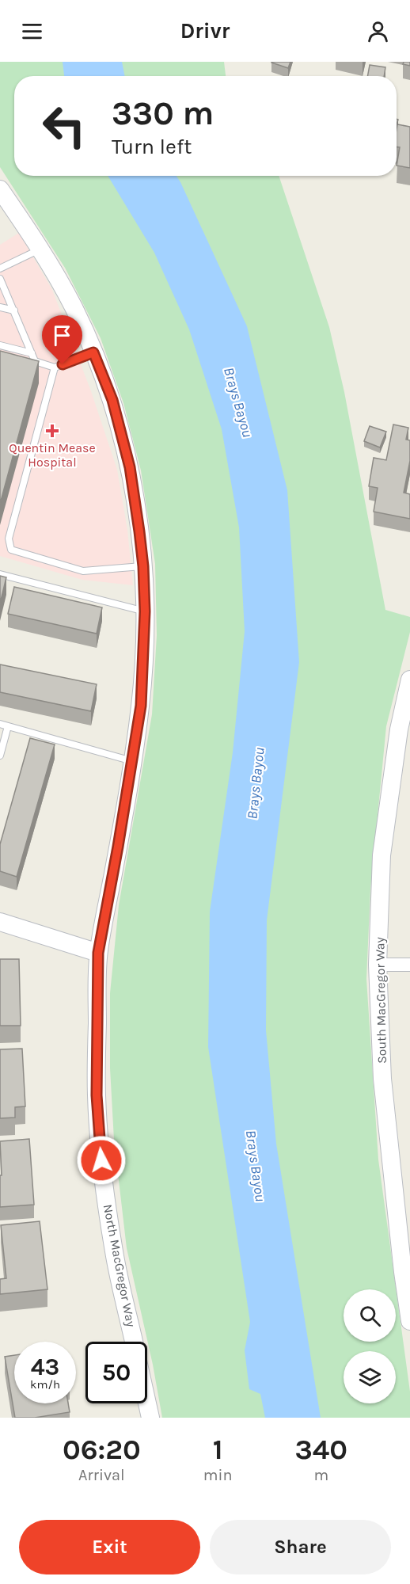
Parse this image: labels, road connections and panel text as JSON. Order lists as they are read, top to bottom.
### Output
{
  "streets": {
    "main road": ["South MacGregor Way", "North MacGregor Way"]
  },
  "water": ["Brays Bayou"],
  "places": {
    "health": ["Quentin Mease Hospital"]
  },
  "page": {
    "header": "Drivr",
    "turn": ["330 m", "Turn left"],
    "speed": "43 km/h",
    "limit": "50",
    "eta": [
      "06:20",
      "Arrival",
      "1",
      "min",
      "340",
      "m"
    ],
    "buttons": ["Exit", "Share"]
  }
}
